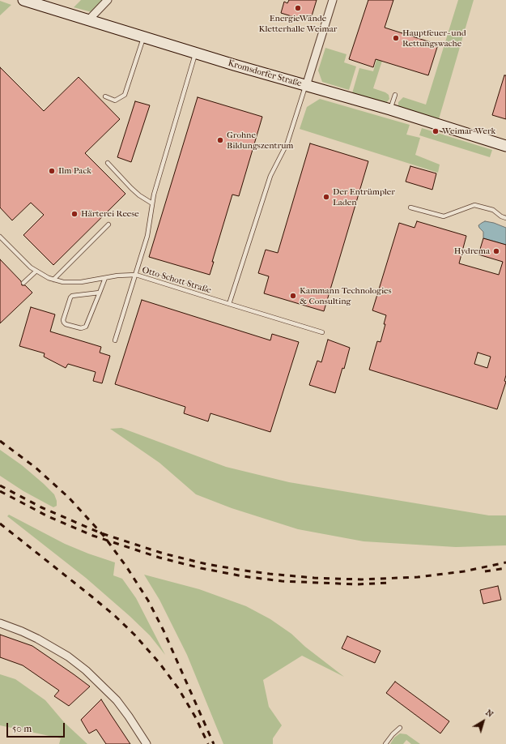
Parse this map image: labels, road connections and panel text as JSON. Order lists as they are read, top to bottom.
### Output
{
  "streets": {
    "street": ["Kromsdorfer Straße"],
    "lane": ["Otto-Schott-Straße"]
  },
  "places": [
    "EnergieWände Kletterhalle Weimar",
    "Hauptfeuer- und Rettungswache",
    "Weimar-Werk",
    "Grohne Bildungszentrum",
    "Ilm Pack",
    "Der Entrümpler Laden",
    "Härterei Reese",
    "Hydrema",
    "Kammann Technologies & Consulting"
  ],
  "scale_bar": "50 m",
  "north": "top right"
}
